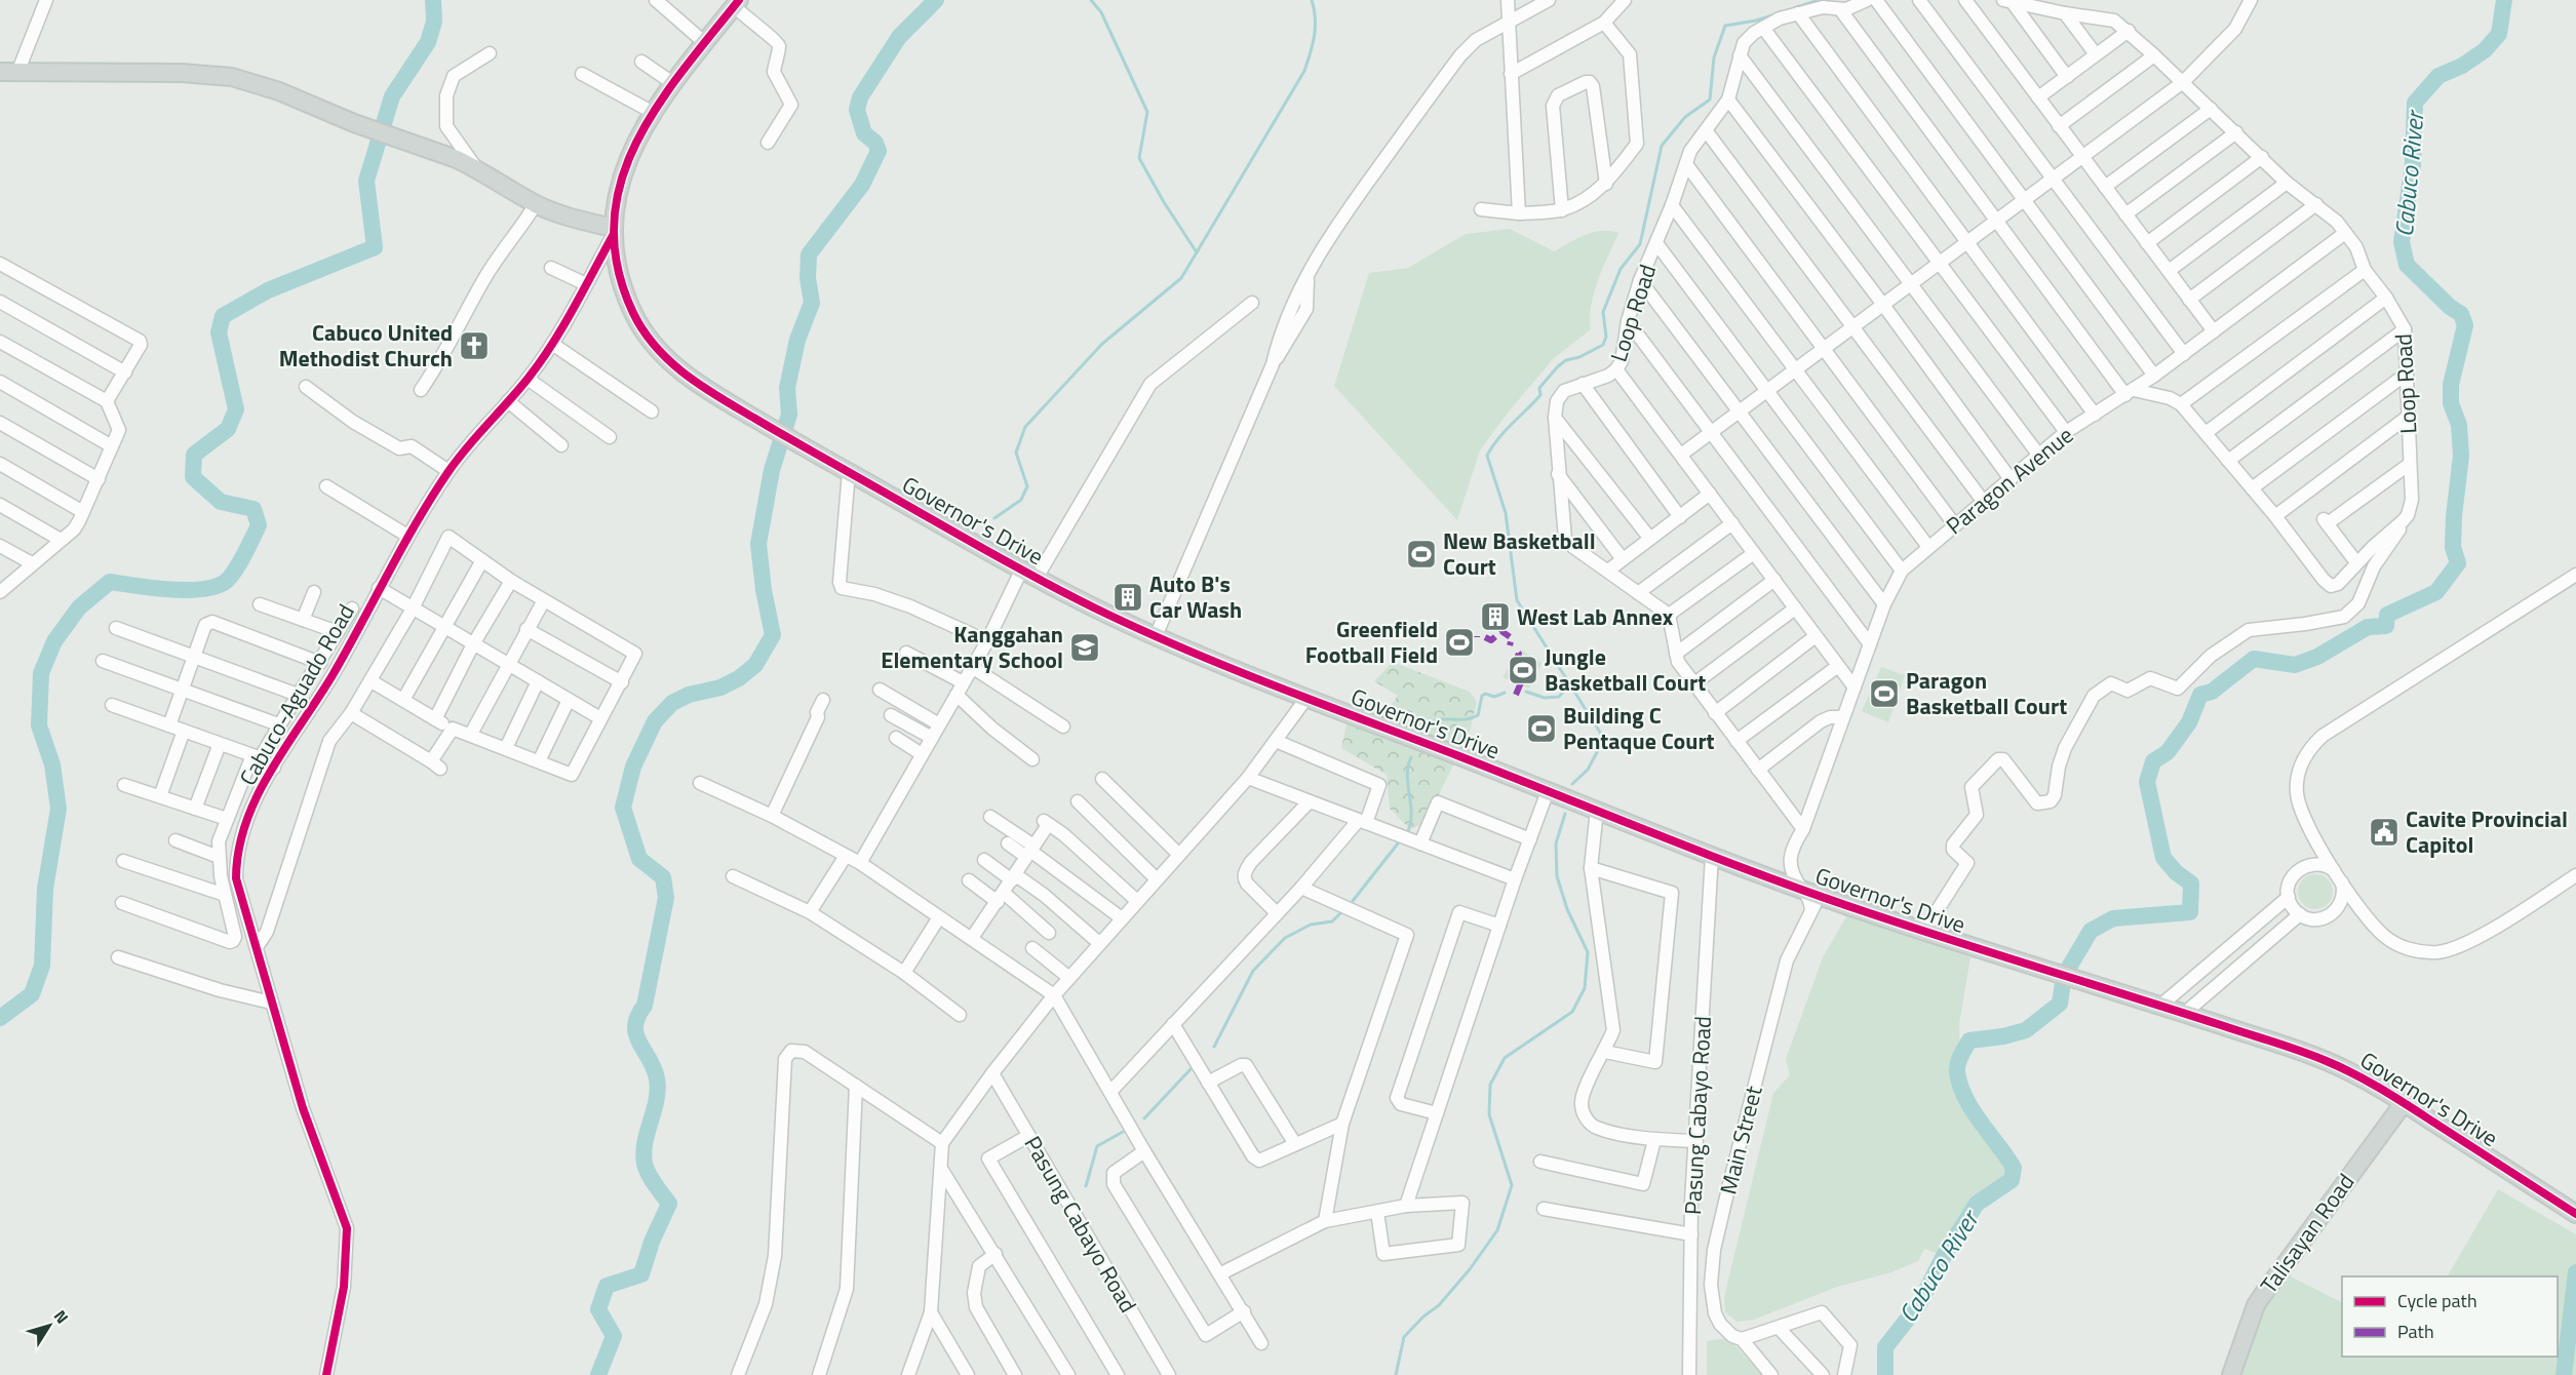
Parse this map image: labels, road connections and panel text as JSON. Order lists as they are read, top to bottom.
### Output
{
  "streets": {
    "main road": ["Governor's Drive", "Talisayan Road"],
    "street": [
      "Loop Road",
      "Paragon Avenue",
      "Cabuco-Aguado Road",
      "Pasung Cabayo Road",
      "Main Street"
    ]
  },
  "crossings": [
    ["Loop Road", "Paragon Avenue"],
    ["Governor's Drive", "Cabuco-Aguado Road"],
    ["Governor's Drive", "Pasung Cabayo Road"],
    ["Governor's Drive", "Talisayan Road"]
  ],
  "water": ["Cabuco River"],
  "places": {
    "church": ["Cabuco United Methodist Church"],
    "sports": [
      "New Basketball Court",
      "Greenfield Football Field",
      "Jungle Basketball Court",
      "Paragon Basketball Court",
      "Building C Pentaque Court"
    ],
    "building": ["Auto B's Car Wash", "West Lab Annex"],
    "school or university": ["Kanggahan Elementary School"],
    "public building": ["Cavite Provincial Capitol"]
  },
  "legend": ["Cycle path", "Path"],
  "north": "top right"
}
